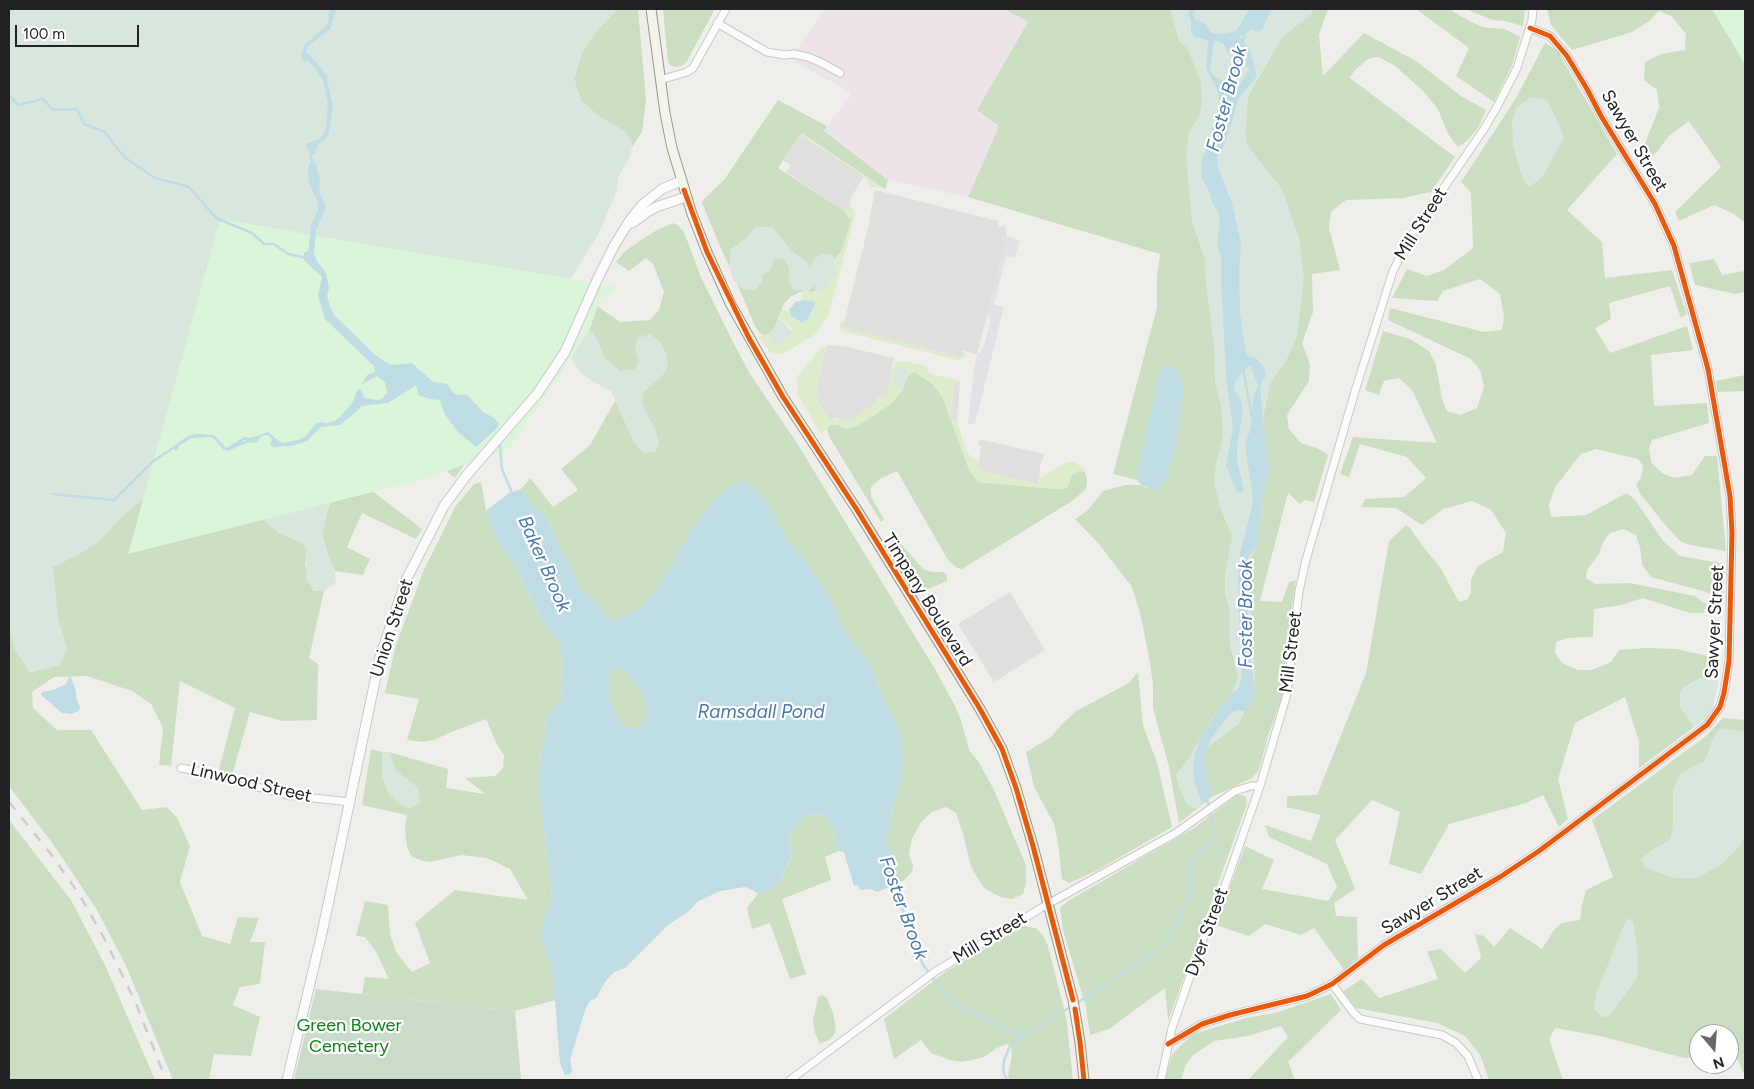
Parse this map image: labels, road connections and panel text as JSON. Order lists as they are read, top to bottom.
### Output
{
  "streets": {
    "main road": ["Timpany Boulevard"],
    "street": [
      "Sawyer Street",
      "Mill Street",
      "Union Street",
      "Linwood Street",
      "Dyer Street"
    ]
  },
  "crossings": [
    ["Sawyer Street", "Mill Street"],
    ["Sawyer Street", "Dyer Street"],
    ["Mill Street", "Timpany Boulevard"],
    ["Mill Street", "Dyer Street"],
    ["Timpany Boulevard", "Union Street"],
    ["Union Street", "Linwood Street"]
  ],
  "water": ["Foster Brook", "Baker Brook", "Ramsdall Pond"],
  "parks": ["Green Bower Cemetery"],
  "scale_bar": "100 m",
  "north": "bottom"
}
